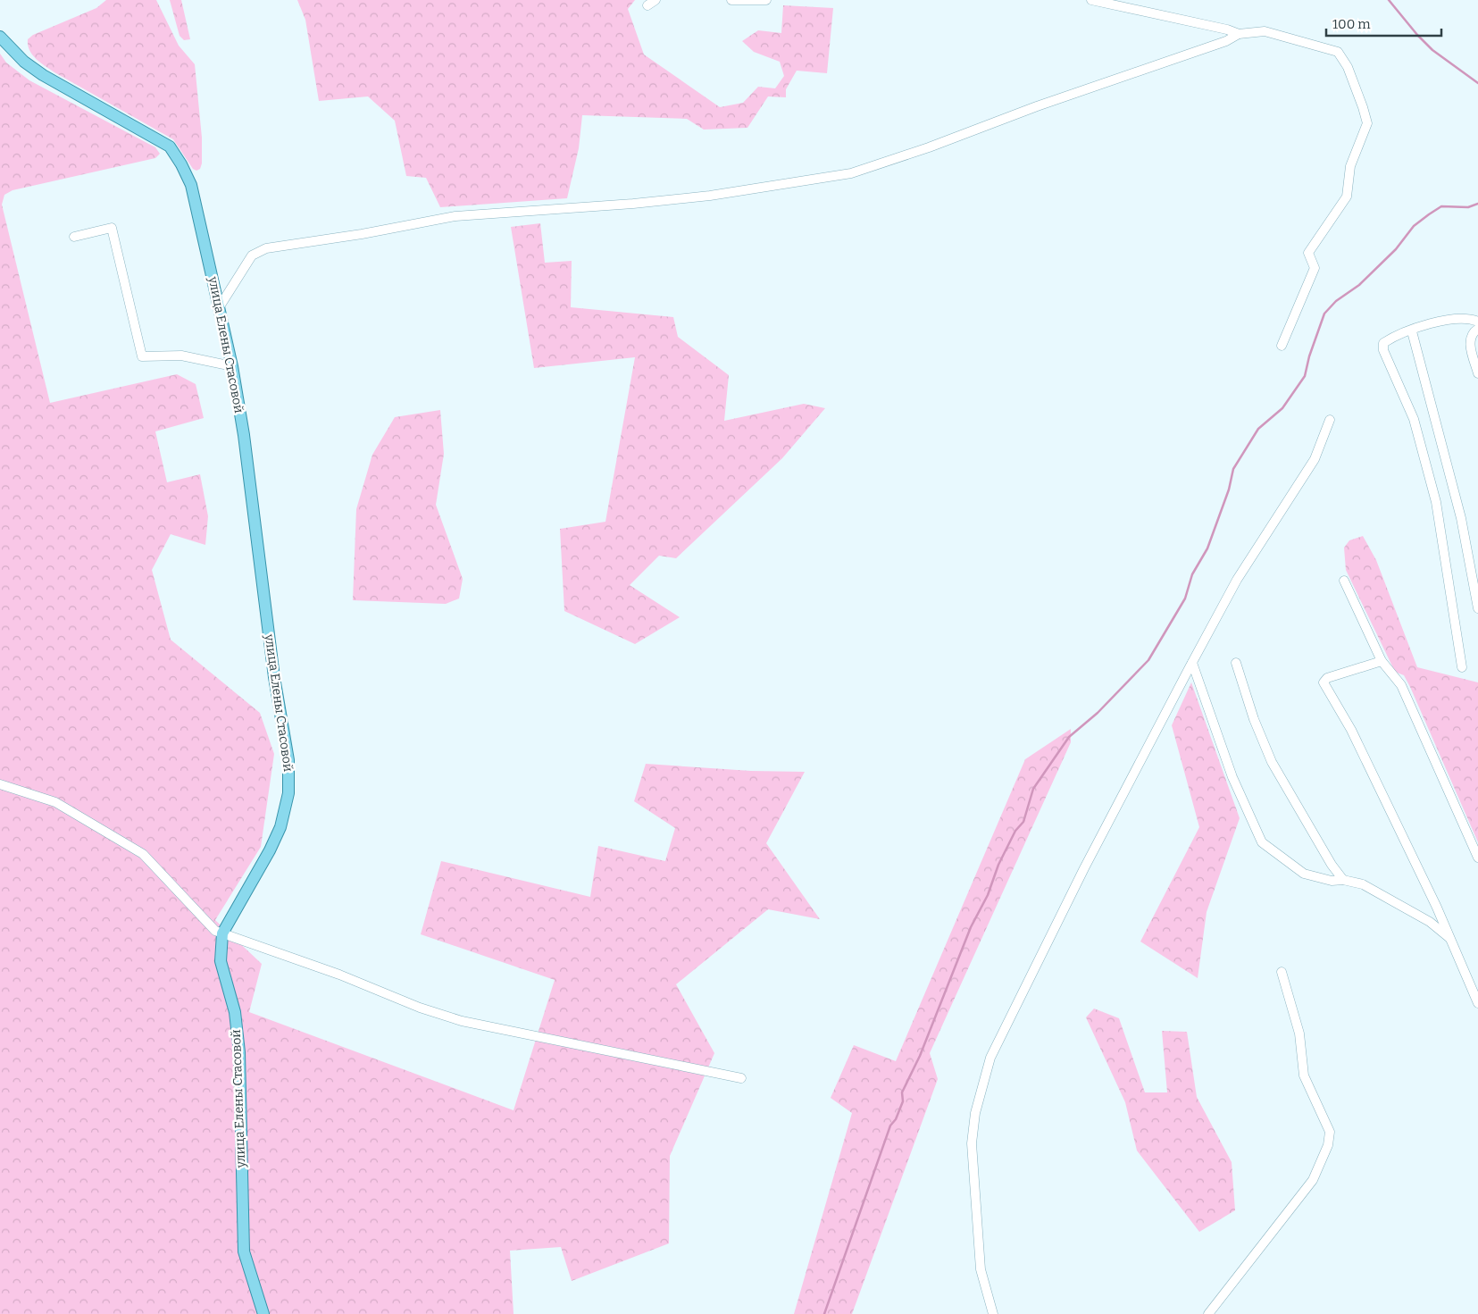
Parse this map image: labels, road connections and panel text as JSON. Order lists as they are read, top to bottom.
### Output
{
  "streets": {
    "main road": ["улица Елены Стасовой"]
  },
  "scale_bar": "100 m"
}
